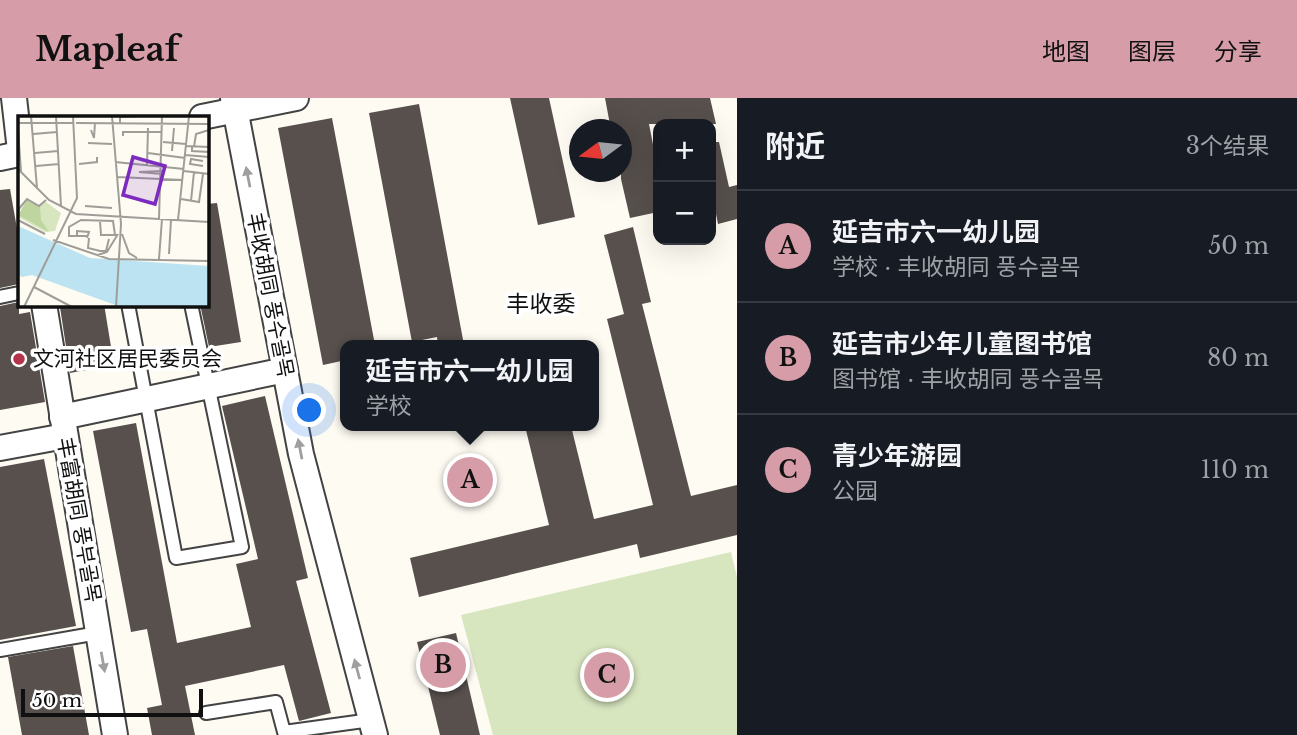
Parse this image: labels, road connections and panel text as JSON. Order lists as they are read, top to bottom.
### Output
{
  "streets": {
    "street": ["丰收胡同 풍수골목", "丰富胡同 풍부골목"]
  },
  "one_way": ["丰收胡同 풍수골목"],
  "districts": ["丰收委"],
  "places": ["文河社区居民委员会"],
  "scale_bar": "50 m",
  "north": "left",
  "page": {
    "header": "Mapleaf",
    "nav": ["地图", "图层", "分享"],
    "heading": ["附近", "3个结果"],
    "map_buttons": ["+", "−"],
    "list": [
      {
        "mark": "A",
        "name": "延吉市六一幼儿园",
        "note": "学校 · 丰收胡同 풍수골목",
        "value": "50 m"
      },
      {
        "mark": "B",
        "name": "延吉市少年儿童图书馆",
        "note": "图书馆 · 丰收胡同 풍수골목",
        "value": "80 m"
      },
      {
        "mark": "C",
        "name": "青少年游园",
        "note": "公园",
        "value": "110 m"
      }
    ],
    "popup": ["延吉市六一幼儿园", "学校"],
    "pins": ["A", "B", "C"],
    "scale": "50 m"
  }
}
